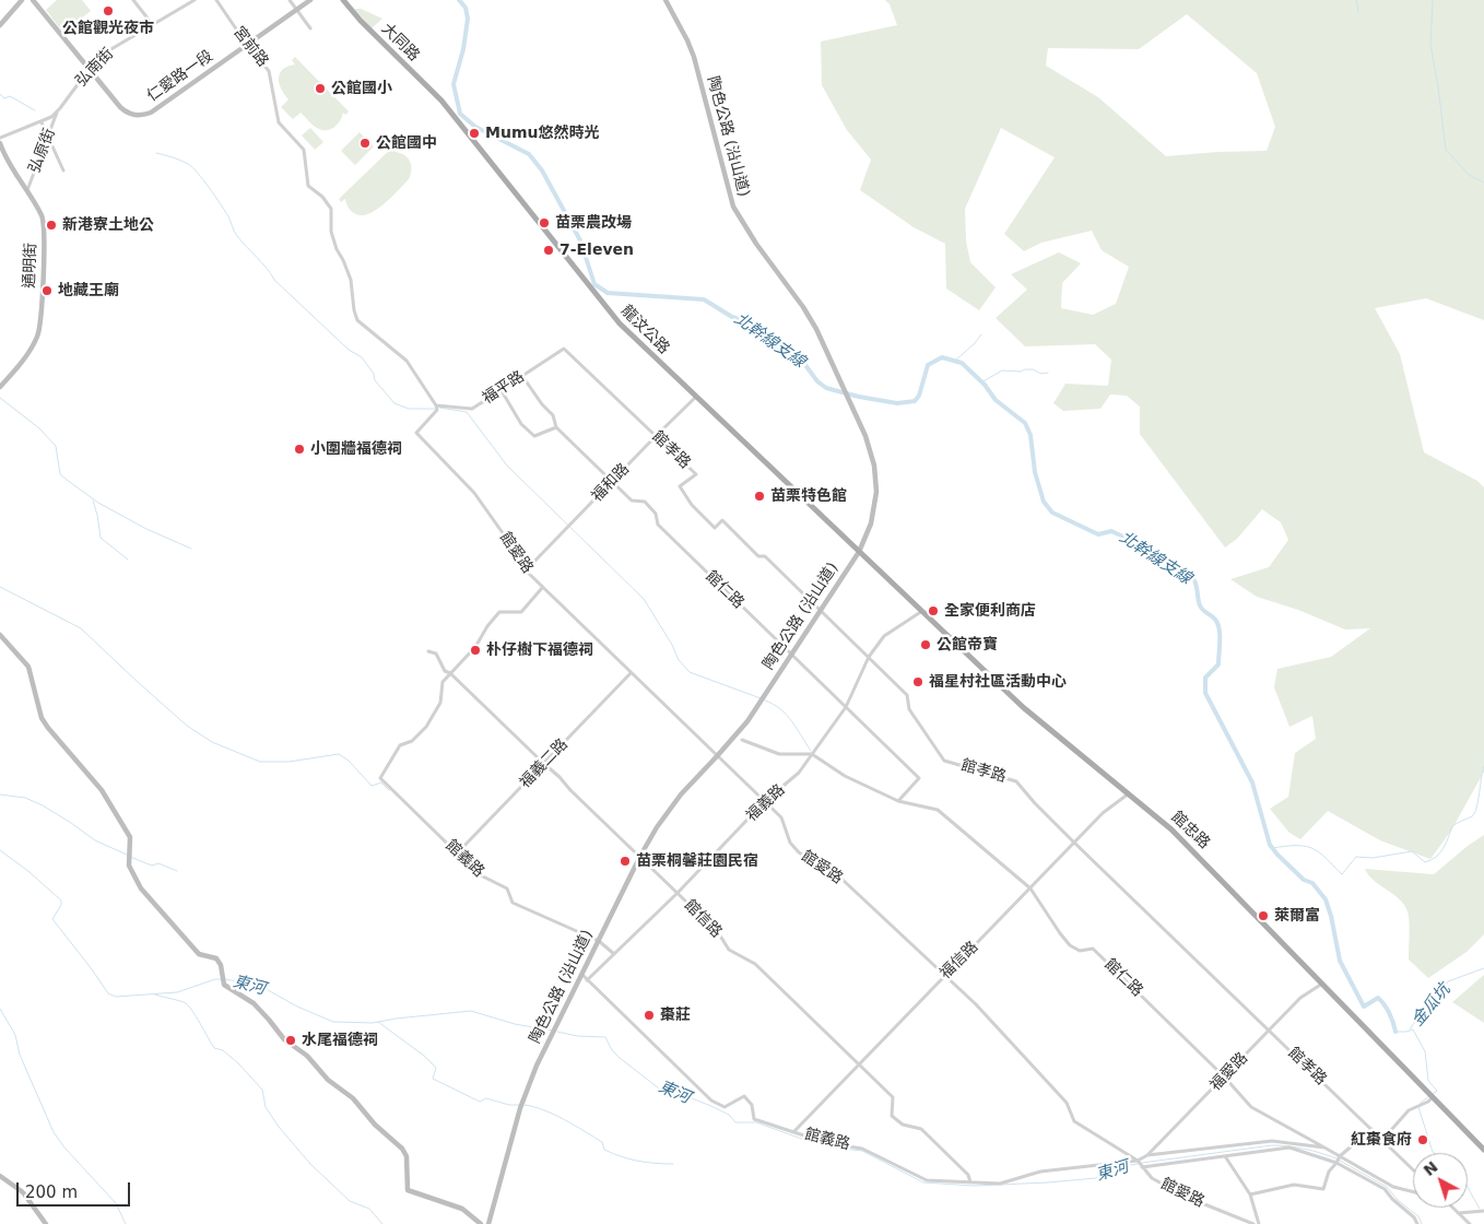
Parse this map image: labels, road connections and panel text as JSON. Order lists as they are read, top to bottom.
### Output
{
  "streets": {
    "main road": ["大同路", "龍汶公路", "館忠路"],
    "street": [
      "宮前路",
      "弘南街",
      "仁愛路一段",
      "陶色公路 (沿山道)",
      "弘原街",
      "通明街",
      "福平路",
      "館孝路",
      "福和路",
      "館愛路",
      "館仁路",
      "福義二路",
      "福義路",
      "館義路",
      "館信路",
      "福信路",
      "福愛路"
    ]
  },
  "crossings": [
    ["大同路", "龍汶公路"],
    ["宮前路", "仁愛路一段"],
    ["宮前路", "福平路"],
    ["宮前路", "館愛路"],
    ["弘南街", "仁愛路一段"],
    ["弘南街", "弘原街"],
    ["陶色公路 (沿山道)", "龍汶公路"],
    ["陶色公路 (沿山道)", "館孝路"],
    ["陶色公路 (沿山道)", "館愛路"],
    ["陶色公路 (沿山道)", "館仁路"],
    ["陶色公路 (沿山道)", "館忠路"],
    ["陶色公路 (沿山道)", "館義路"],
    ["陶色公路 (沿山道)", "館信路"],
    ["弘原街", "通明街"],
    ["龍汶公路", "福和路"],
    ["龍汶公路", "館忠路"],
    ["福平路", "館孝路"],
    ["福平路", "館愛路"],
    ["福平路", "館仁路"],
    ["館孝路", "福和路"],
    ["館孝路", "福義路"],
    ["館孝路", "福信路"],
    ["館孝路", "福愛路"],
    ["福和路", "館愛路"],
    ["福和路", "館仁路"],
    ["館愛路", "福義二路"],
    ["館愛路", "福義路"],
    ["館愛路", "館義路"],
    ["館愛路", "福信路"],
    ["館愛路", "福愛路"],
    ["館仁路", "福義路"],
    ["館仁路", "福信路"],
    ["館仁路", "福愛路"],
    ["福義二路", "館義路"],
    ["福義二路", "館信路"],
    ["福義路", "館忠路"],
    ["福義路", "館義路"],
    ["福義路", "館信路"],
    ["館忠路", "福信路"],
    ["館忠路", "福愛路"],
    ["館義路", "館信路"],
    ["館義路", "福信路"],
    ["館義路", "福愛路"],
    ["館信路", "福信路"]
  ],
  "water": ["北幹線支線", "東河", "金瓜坑"],
  "places": [
    "公館觀光夜市",
    "公館國小",
    "Mumu悠然時光",
    "公館國中",
    "苗栗農改場",
    "新港寮土地公",
    "7-Eleven",
    "地藏王廟",
    "小圍牆福德祠",
    "苗栗特色館",
    "全家便利商店",
    "公館帝寶",
    "朴仔樹下福德祠",
    "福星村社區活動中心",
    "苗栗桐馨莊園民宿",
    "萊爾富",
    "棗莊",
    "水尾福德祠",
    "紅棗食府"
  ],
  "scale_bar": "200 m",
  "north": "top left"
}
